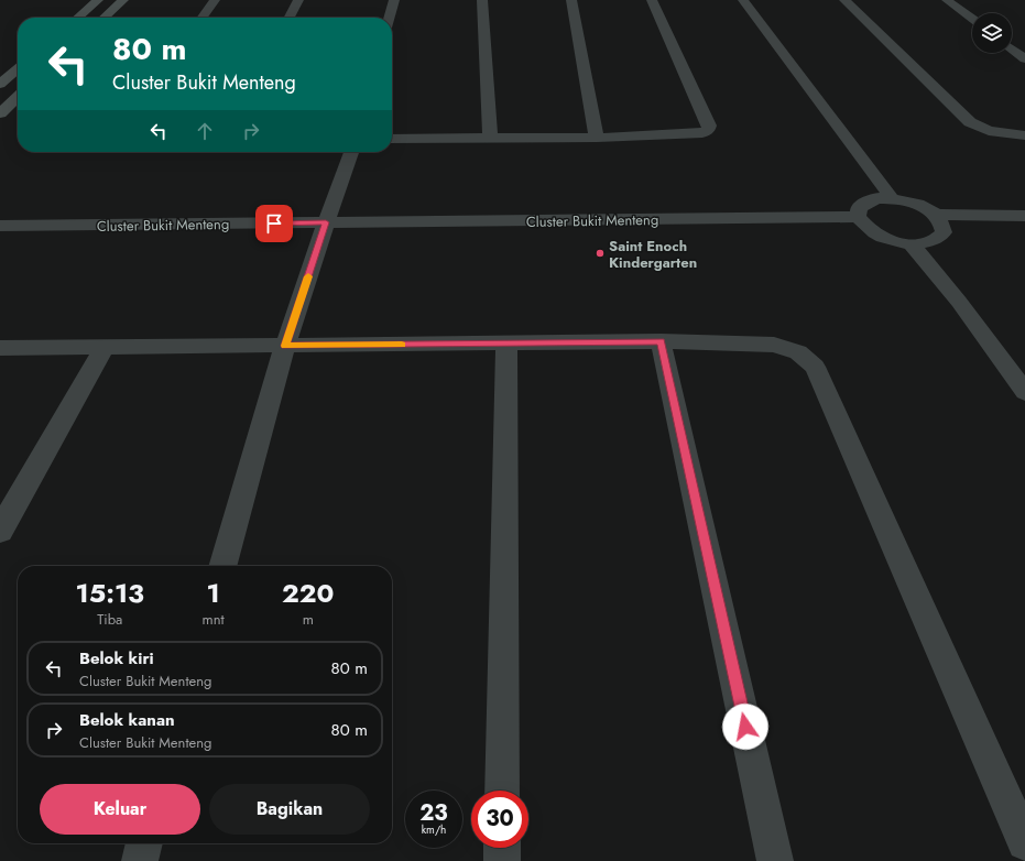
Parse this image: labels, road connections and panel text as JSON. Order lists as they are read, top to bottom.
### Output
{
  "streets": {
    "street": ["Cluster Bukit Menteng"]
  },
  "places": ["Saint Enoch Kindergarten"],
  "page": {
    "turn": ["80 m", "Cluster Bukit Menteng"],
    "eta": [
      "15:13",
      "Tiba",
      "1",
      "mnt",
      "220",
      "m"
    ],
    "list": [
      {
        "name": "Belok kiri",
        "note": "Cluster Bukit Menteng",
        "value": "80 m"
      },
      {
        "name": "Belok kanan",
        "note": "Cluster Bukit Menteng",
        "value": "80 m"
      }
    ],
    "buttons": ["Keluar", "Bagikan"],
    "speed": "23 km/h",
    "limit": "30"
  }
}
